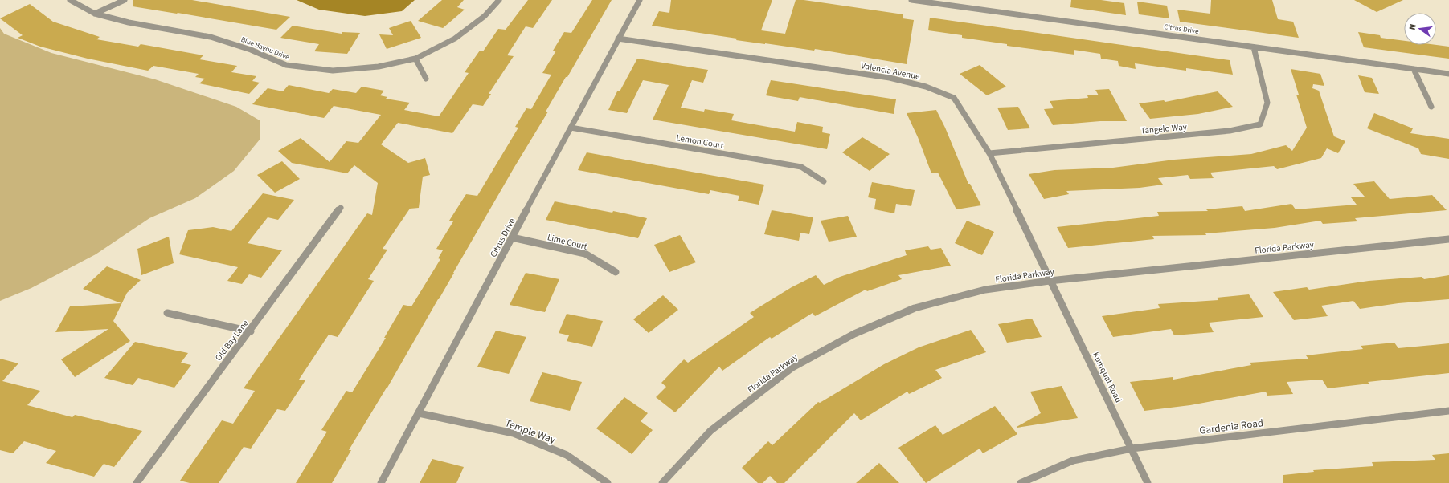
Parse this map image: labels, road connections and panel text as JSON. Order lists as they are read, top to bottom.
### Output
{
  "streets": {
    "street": [
      "Citrus Drive",
      "Blue Bayou Drive",
      "Valencia Avenue",
      "Tangelo Way",
      "Lemon Court",
      "Lime Court",
      "Florida Parkway",
      "Old Bay Lane",
      "Kumquat Road",
      "Gardenia Road",
      "Temple Way"
    ]
  },
  "crossings": [
    ["Citrus Drive", "Valencia Avenue"],
    ["Citrus Drive", "Tangelo Way"],
    ["Citrus Drive", "Lemon Court"],
    ["Citrus Drive", "Lime Court"],
    ["Citrus Drive", "Temple Way"],
    ["Valencia Avenue", "Tangelo Way"],
    ["Valencia Avenue", "Florida Parkway"],
    ["Valencia Avenue", "Kumquat Road"],
    ["Florida Parkway", "Kumquat Road"],
    ["Kumquat Road", "Gardenia Road"]
  ],
  "north": "left"
}
